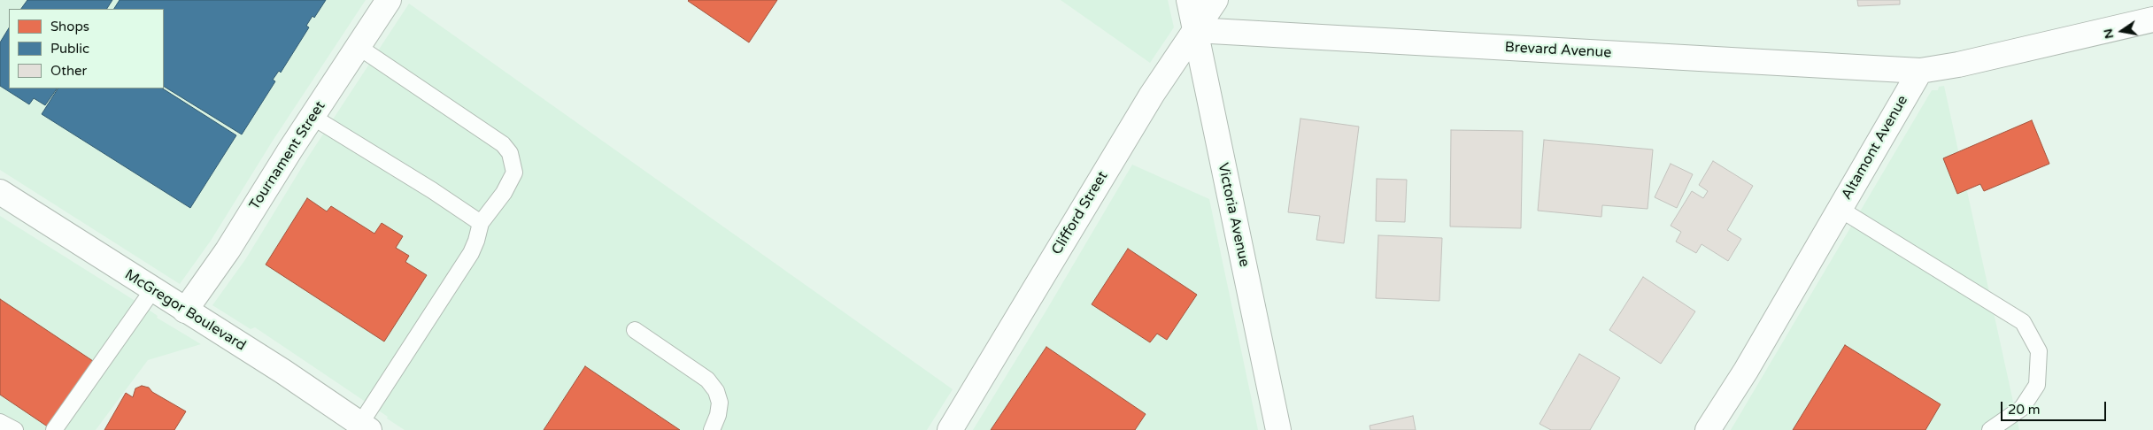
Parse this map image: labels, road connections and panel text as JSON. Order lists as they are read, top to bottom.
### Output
{
  "streets": {
    "street": [
      "Brevard Avenue",
      "Altamont Avenue",
      "Tournament Street",
      "Clifford Street",
      "Victoria Avenue",
      "McGregor Boulevard"
    ]
  },
  "crossings": [
    ["Brevard Avenue", "Altamont Avenue"],
    ["Brevard Avenue", "Clifford Street"],
    ["Brevard Avenue", "Victoria Avenue"],
    ["Tournament Street", "McGregor Boulevard"],
    ["Clifford Street", "Victoria Avenue"]
  ],
  "legend": ["Shops", "Public", "Other"],
  "scale_bar": "20 m",
  "north": "left"
}
